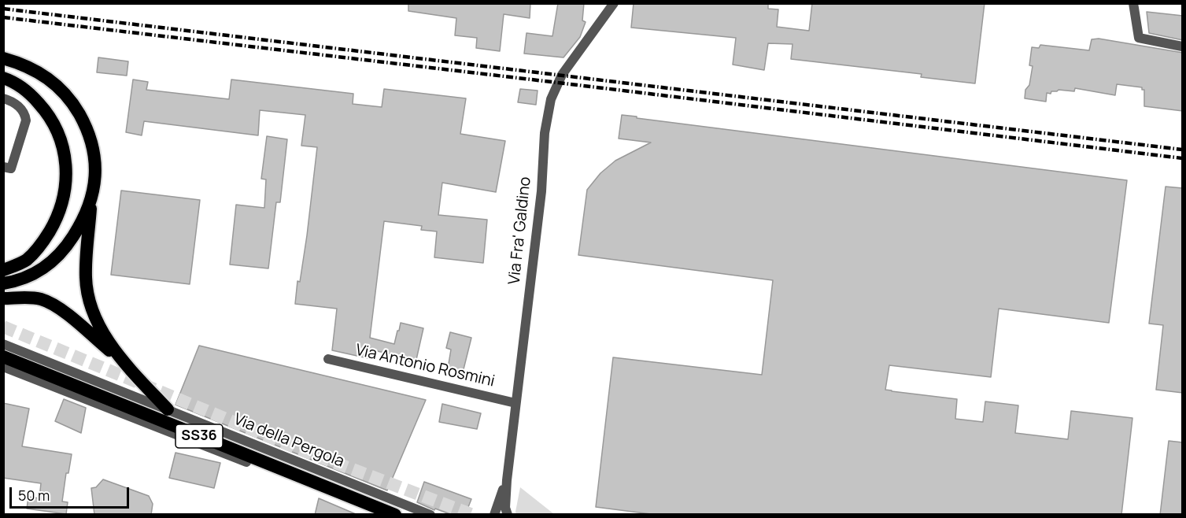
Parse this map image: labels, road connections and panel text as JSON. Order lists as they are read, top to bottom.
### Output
{
  "streets": {
    "highway": ["SS36"],
    "street": ["Via Fra' Galdino", "Via Antonio Rosmini", "Via della Pergola"]
  },
  "crossings": [
    ["Via Fra' Galdino", "Via Antonio Rosmini"]
  ],
  "scale_bar": "50 m"
}
